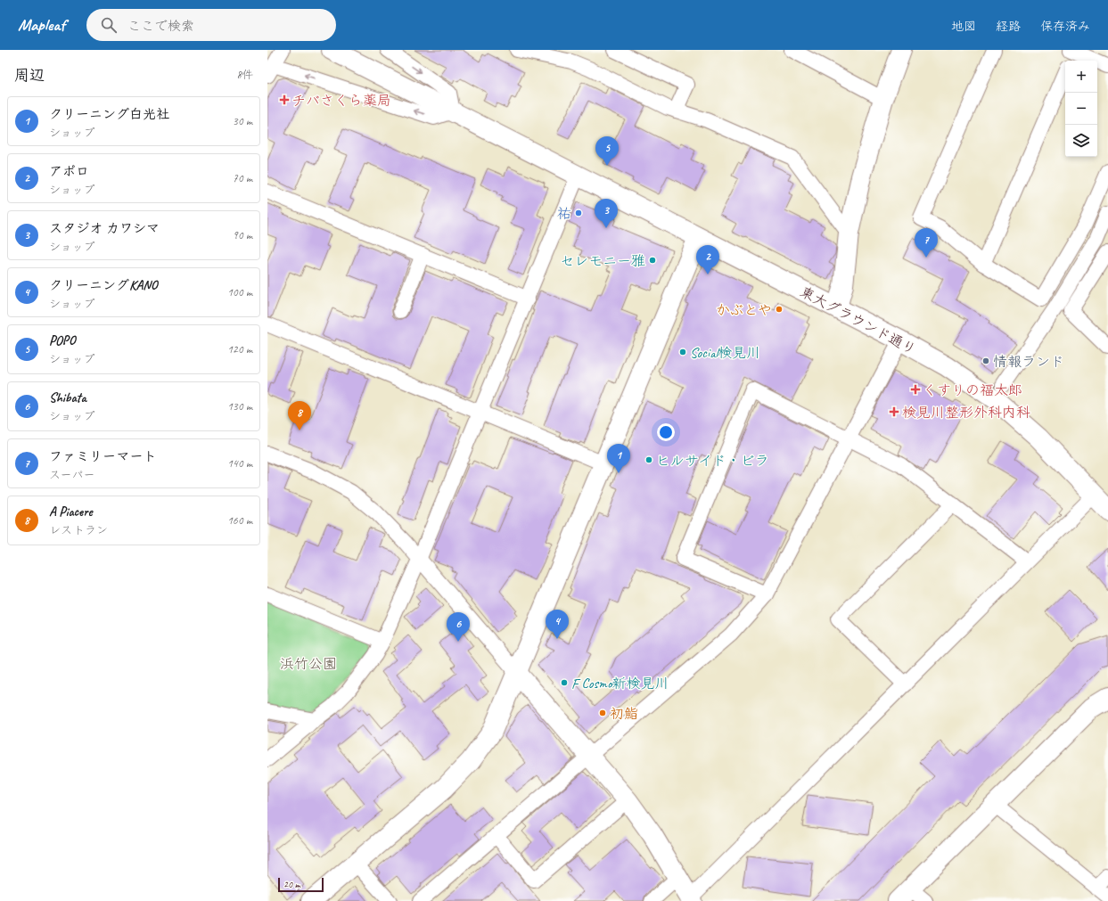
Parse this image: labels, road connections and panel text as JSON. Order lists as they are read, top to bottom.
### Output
{
  "streets": {
    "street": ["東大グラウンド通り"]
  },
  "parks": ["浜竹公園"],
  "places": {
    "health": ["チバさくら薬局", "くすりの福太郎", "検見川整形外科内科"],
    "other": [
      "祐",
      "セレモニー雅",
      "かぶとや",
      "Social検見川",
      "情報ランド",
      "ヒルサイド・ビラ",
      "F Cosmo新検見川",
      "初鮨"
    ]
  },
  "scale_bar": "20 m",
  "page": {
    "header": "Mapleaf",
    "search": "ここで検索",
    "nav": ["地図", "経路", "保存済み"],
    "heading": ["周辺", "8件"],
    "map_buttons": ["+", "−"],
    "list": [
      {
        "mark": "1",
        "name": "クリーニング白光社",
        "note": "ショップ",
        "value": "30 m"
      },
      {
        "mark": "2",
        "name": "アポロ",
        "note": "ショップ",
        "value": "70 m"
      },
      {
        "mark": "3",
        "name": "スタジオ カワシマ",
        "note": "ショップ",
        "value": "90 m"
      },
      {
        "mark": "4",
        "name": "クリーニングKANO",
        "note": "ショップ",
        "value": "100 m"
      },
      {
        "mark": "5",
        "name": "POPO",
        "note": "ショップ",
        "value": "120 m"
      },
      {
        "mark": "6",
        "name": "Shibata",
        "note": "ショップ",
        "value": "130 m"
      },
      {
        "mark": "7",
        "name": "ファミリーマート",
        "note": "スーパー",
        "value": "140 m"
      },
      {
        "mark": "8",
        "name": "A Piacere",
        "note": "レストラン",
        "value": "160 m"
      }
    ],
    "pins": [
      "5",
      "3",
      "7",
      "2",
      "8",
      "1",
      "4",
      "6"
    ],
    "scale": "20 m"
  }
}
